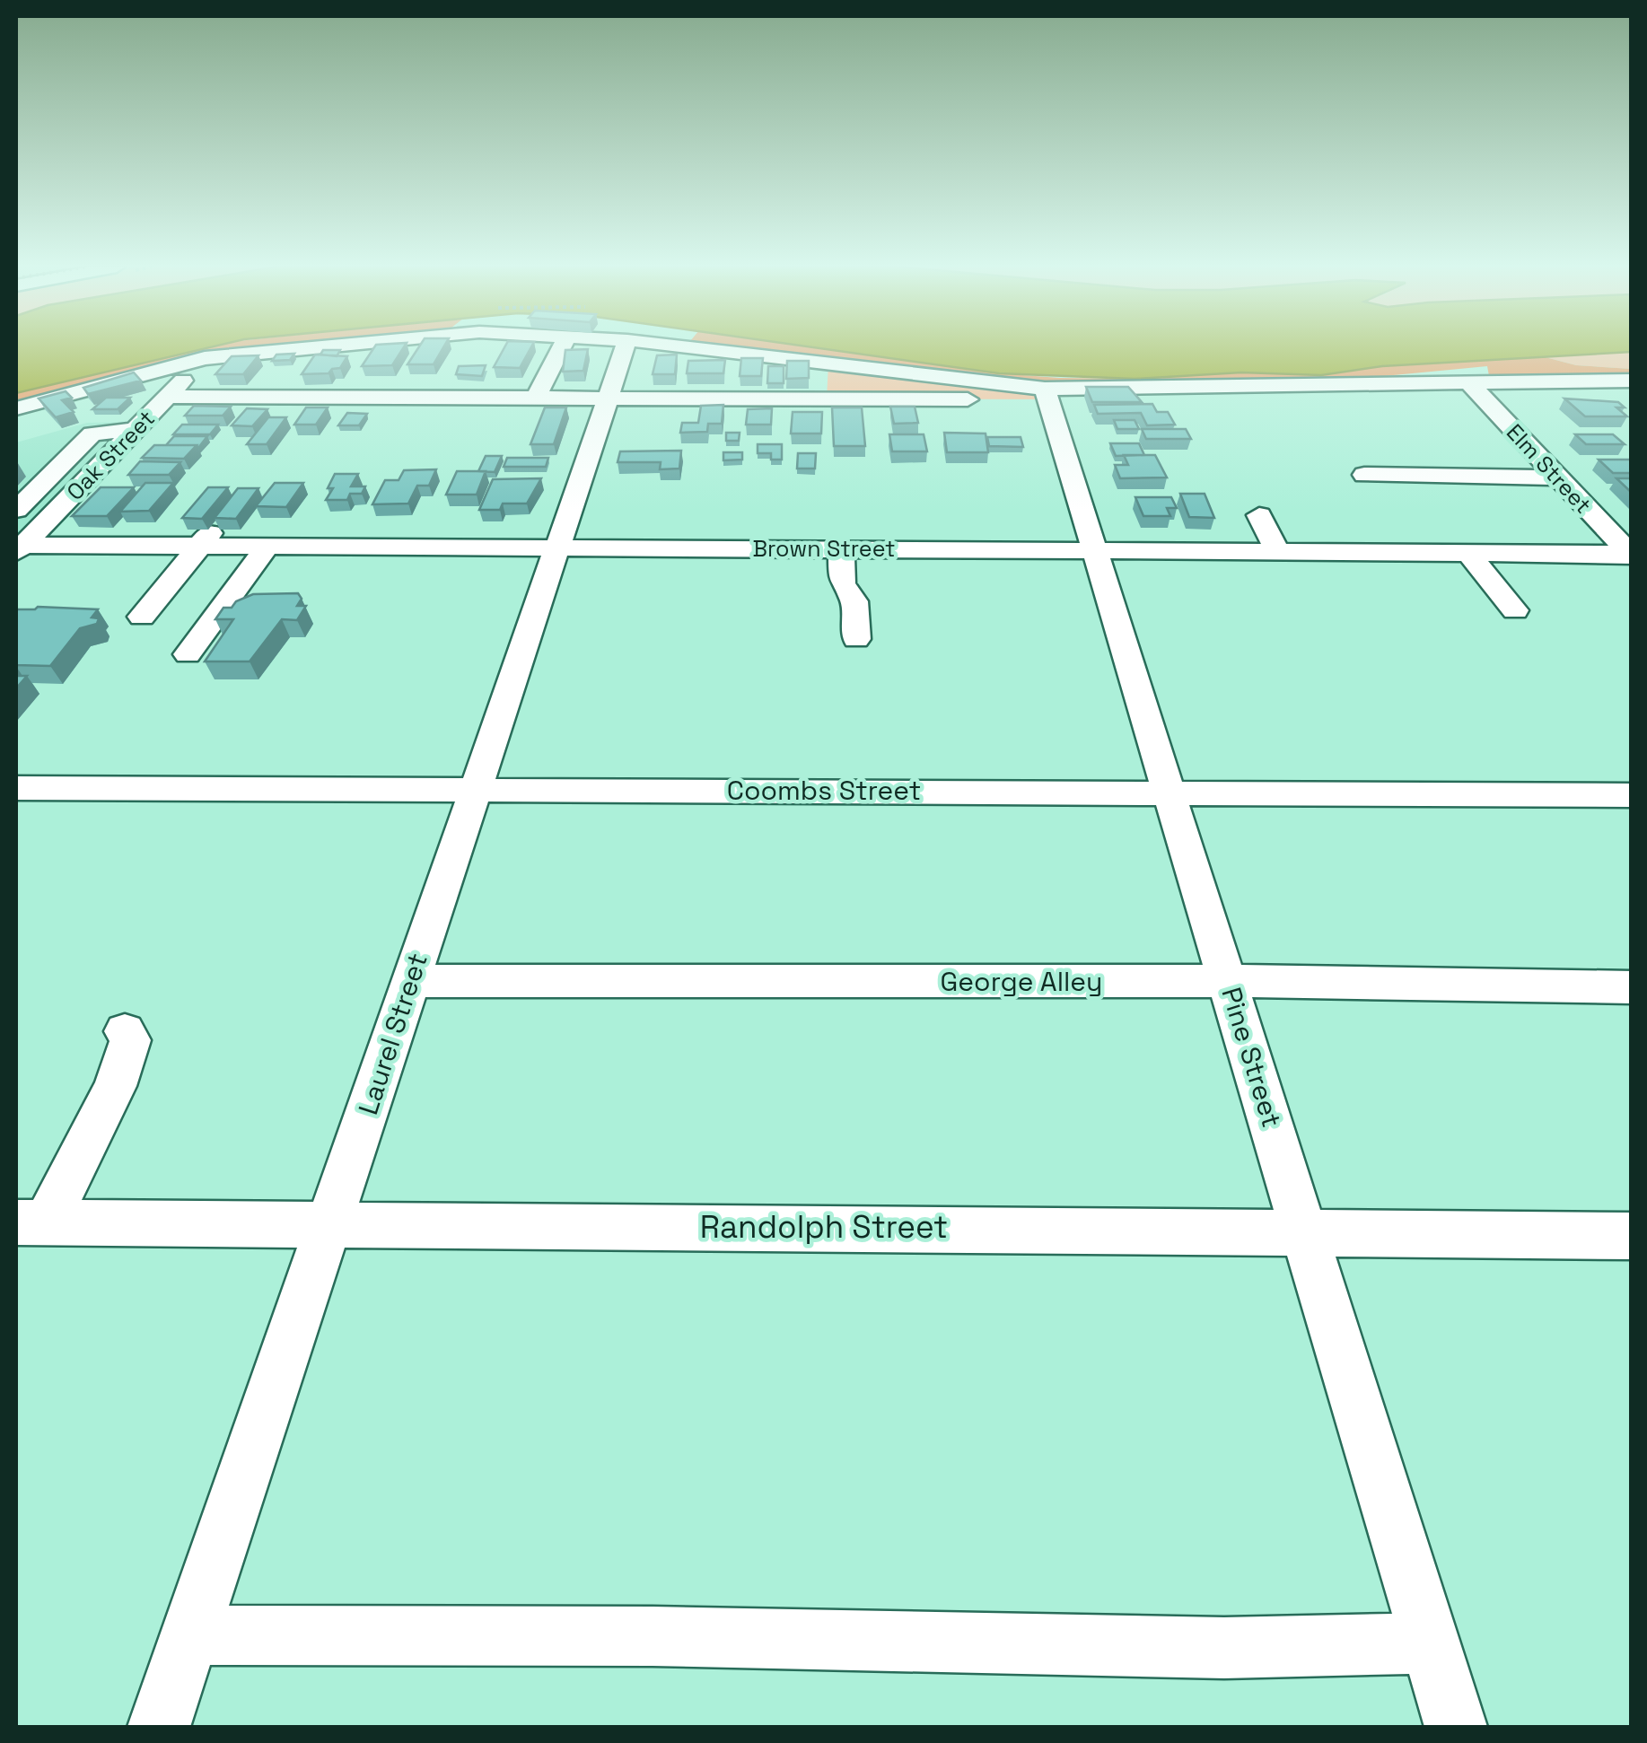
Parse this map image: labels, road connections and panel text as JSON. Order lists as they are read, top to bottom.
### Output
{
  "streets": {
    "street": [
      "Oak Street",
      "Elm Street",
      "Brown Street",
      "Coombs Street",
      "George Alley",
      "Laurel Street",
      "Pine Street",
      "Randolph Street"
    ]
  },
  "crossings": [
    ["Oak Street", "Brown Street"],
    ["Elm Street", "Brown Street"],
    ["Brown Street", "Laurel Street"],
    ["Brown Street", "Pine Street"],
    ["Coombs Street", "Laurel Street"],
    ["Coombs Street", "Pine Street"],
    ["George Alley", "Laurel Street"],
    ["George Alley", "Pine Street"],
    ["Laurel Street", "Randolph Street"],
    ["Pine Street", "Randolph Street"]
  ]
}
